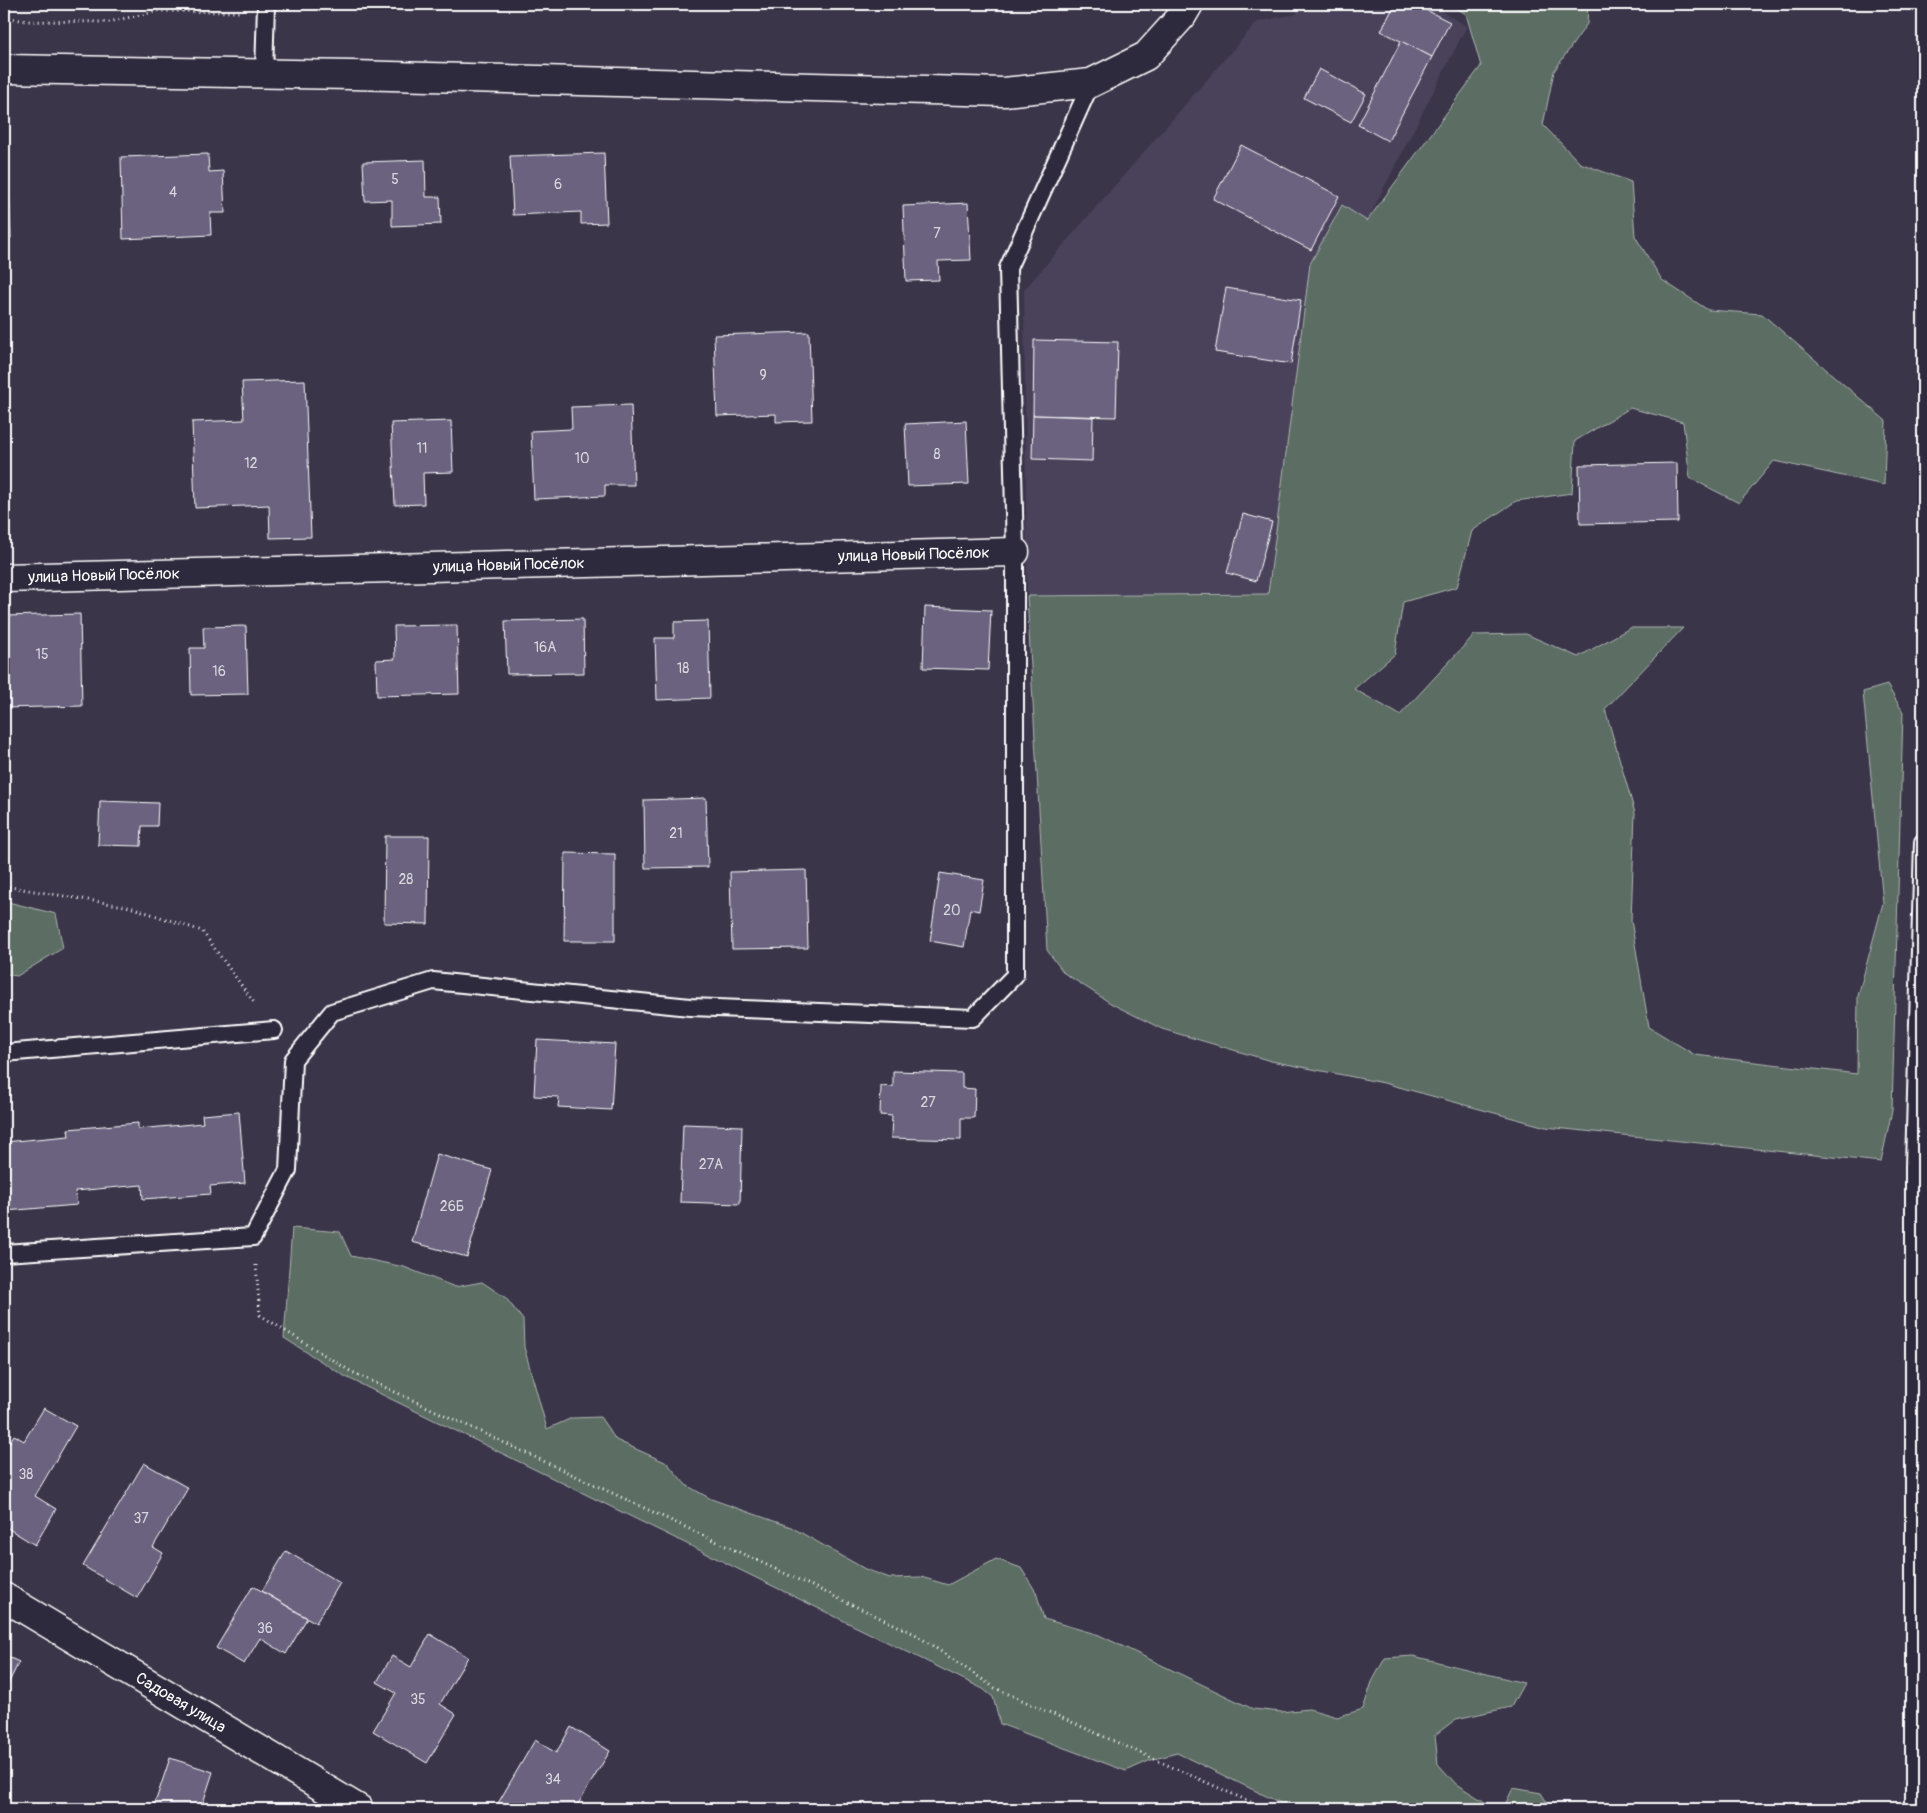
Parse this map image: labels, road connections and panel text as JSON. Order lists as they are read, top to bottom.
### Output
{
  "streets": {
    "street": ["улица Новый Посёлок", "Садовая улица"]
  },
  "house_numbers": [
    "5",
    "6",
    "4",
    "7",
    "9",
    "11",
    "8",
    "10",
    "12",
    "16А",
    "15",
    "18",
    "16",
    "21",
    "28",
    "20",
    "27",
    "27А",
    "26Б",
    "38",
    "37",
    "36",
    "35",
    "34"
  ]
}
